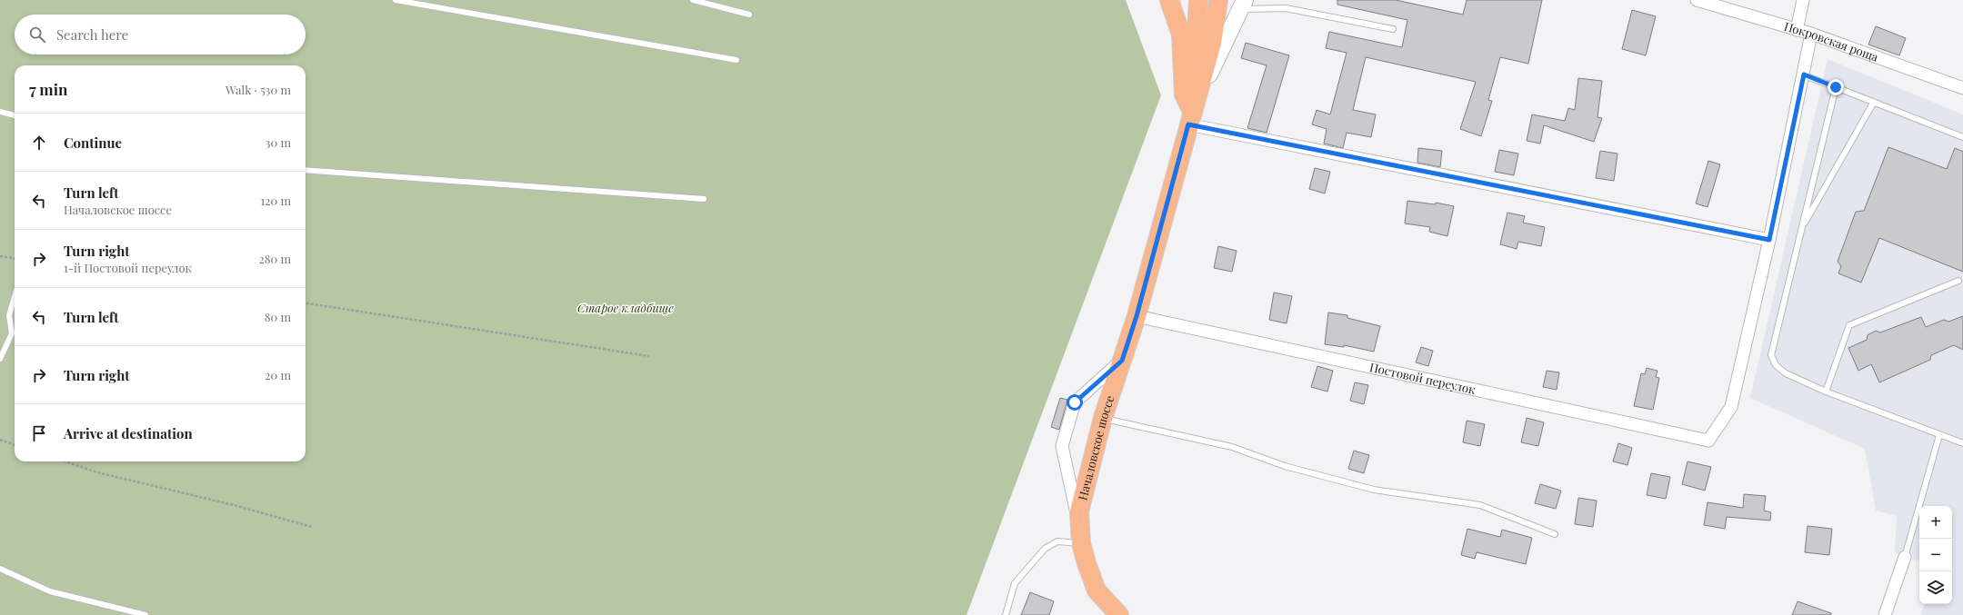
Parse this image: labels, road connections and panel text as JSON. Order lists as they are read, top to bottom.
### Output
{
  "streets": {
    "main road": ["Началовское шоссе"],
    "street": ["Покровская роща", "Постовой переулок"]
  },
  "crossings": [
    ["Постовой переулок", "Началовское шоссе"]
  ],
  "parks": ["Старое кладбище"],
  "page": {
    "search": "Search here",
    "heading": ["7 min", "Walk · 530 m"],
    "list": [
      ["Continue", "30 m"],
      ["Turn left", "Началовское шоссе", "120 m"],
      ["Turn right", "1-й Постовой переулок", "280 m"],
      ["Turn left", "80 m"],
      ["Turn right", "20 m"],
      "Arrive at destination"
    ],
    "map_buttons": ["+", "−"]
  }
}
